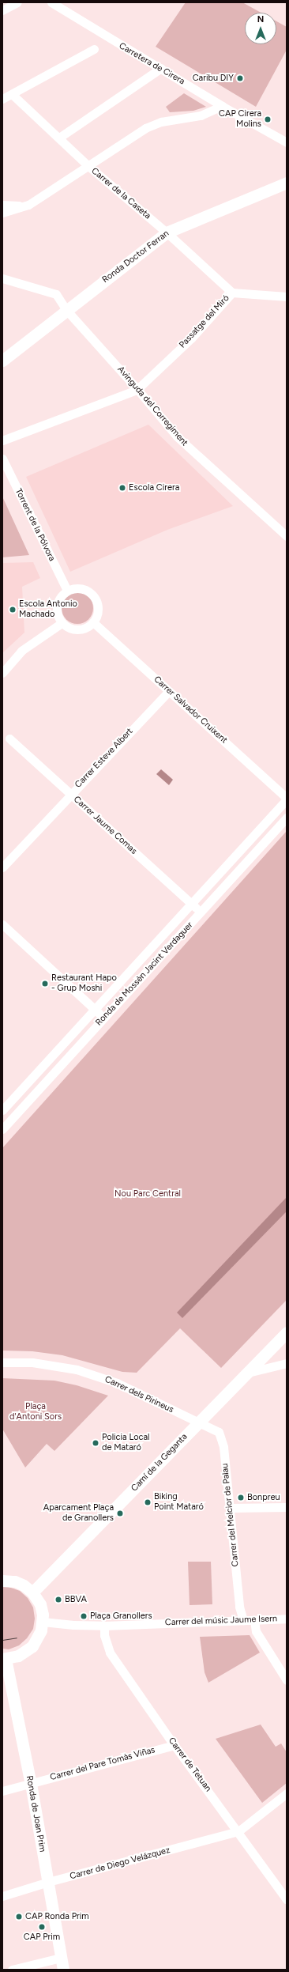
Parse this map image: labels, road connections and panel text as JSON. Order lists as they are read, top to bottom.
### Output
{
  "streets": {
    "street": [
      "Carretera de Cirera",
      "Carrer de la Caseta",
      "Ronda Doctor Ferran",
      "Passatge del Miró",
      "Avinguda del Corregiment",
      "Torrent de la Pólvora",
      "Carrer Salvador Cruixent",
      "Carrer Esteve Albert",
      "Carrer Jaume Comas",
      "Ronda de Mossèn Jacint Verdaguer",
      "Carrer dels Pirineus",
      "Camí de la Geganta",
      "Carrer del Melcior de Palau",
      "Carrer del músic Jaume Isern",
      "Carrer del Pare Tomàs Viñas",
      "Carrer de Tetuan",
      "Ronda de Joan Prim",
      "Carrer de Diego Velázquez"
    ]
  },
  "crossings": [
    ["Carrer de la Caseta", "Ronda Doctor Ferran"],
    ["Carrer de la Caseta", "Passatge del Miró"],
    ["Ronda Doctor Ferran", "Avinguda del Corregiment"],
    ["Passatge del Miró", "Avinguda del Corregiment"],
    ["Torrent de la Pólvora", "Carrer Salvador Cruixent"],
    ["Carrer Salvador Cruixent", "Carrer Esteve Albert"],
    ["Carrer Salvador Cruixent", "Ronda de Mossèn Jacint Verdaguer"],
    ["Carrer Esteve Albert", "Carrer Jaume Comas"],
    ["Carrer Jaume Comas", "Ronda de Mossèn Jacint Verdaguer"],
    ["Carrer dels Pirineus", "Camí de la Geganta"],
    ["Carrer dels Pirineus", "Carrer del Melcior de Palau"],
    ["Camí de la Geganta", "Carrer del Melcior de Palau"],
    ["Carrer del Melcior de Palau", "Carrer del músic Jaume Isern"],
    ["Carrer del músic Jaume Isern", "Carrer de Tetuan"],
    ["Carrer del Pare Tomàs Viñas", "Carrer de Tetuan"],
    ["Carrer del Pare Tomàs Viñas", "Ronda de Joan Prim"],
    ["Carrer de Tetuan", "Carrer de Diego Velázquez"],
    ["Ronda de Joan Prim", "Carrer de Diego Velázquez"]
  ],
  "parks": ["Nou Parc Central", "Plaça d'Antoni Sors"],
  "places": [
    "Caribu DIY",
    "CAP Cirera Molins",
    "Escola Cirera",
    "Escola Antonio Machado",
    "Restaurant Hapo - Grup Moshi",
    "Policia Local de Mataró",
    "Bonpreu",
    "Biking Point Mataró",
    "Aparcament Plaça de Granollers",
    "BBVA",
    "Plaça Granollers",
    "CAP Ronda Prim",
    "CAP Prim"
  ],
  "north": "top"
}
